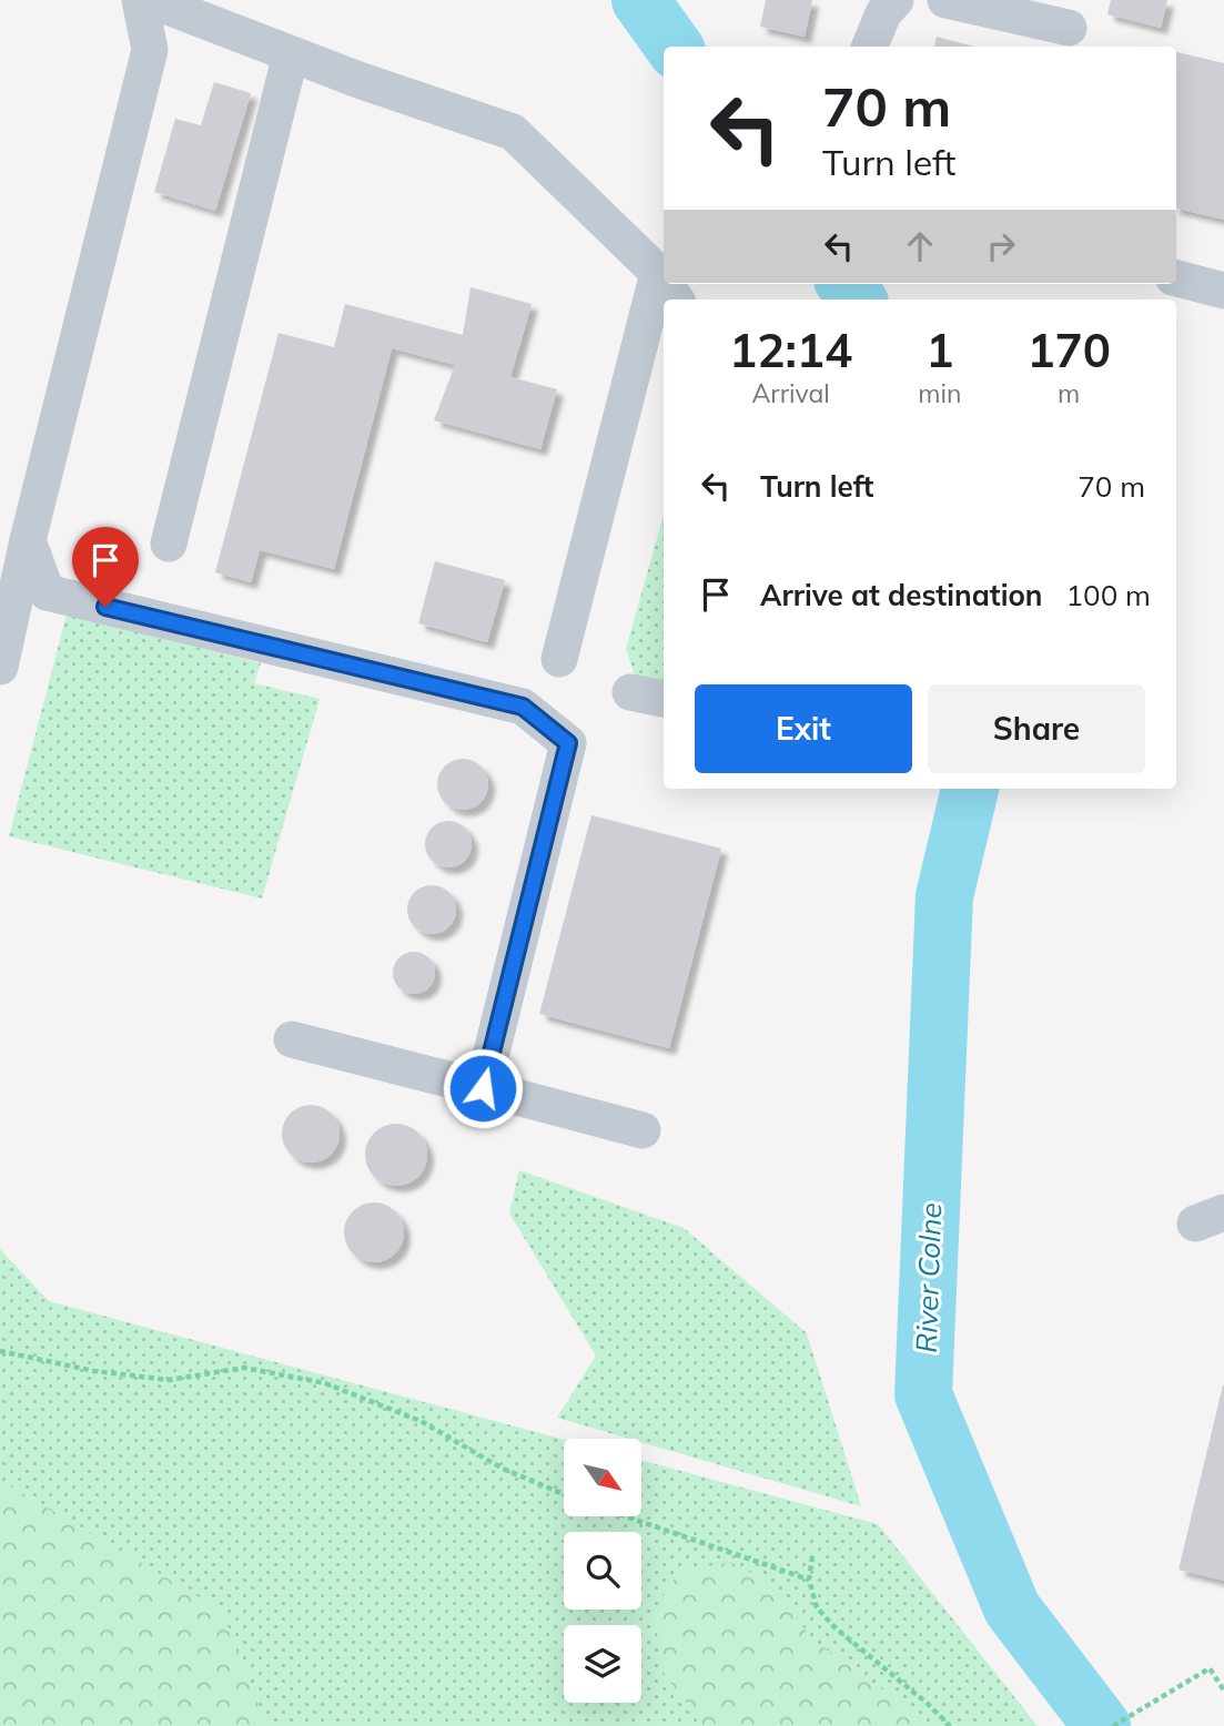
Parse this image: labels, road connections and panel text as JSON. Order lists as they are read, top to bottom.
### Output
{
  "water": ["River Colne"],
  "north": "bottom right",
  "page": {
    "turn": ["70 m", "Turn left"],
    "eta": [
      "12:14",
      "Arrival",
      "1",
      "min",
      "170",
      "m"
    ],
    "list": [
      {
        "name": "Turn left",
        "value": "70 m"
      },
      {
        "name": "Arrive at destination",
        "value": "100 m"
      }
    ],
    "buttons": ["Exit", "Share"]
  }
}
